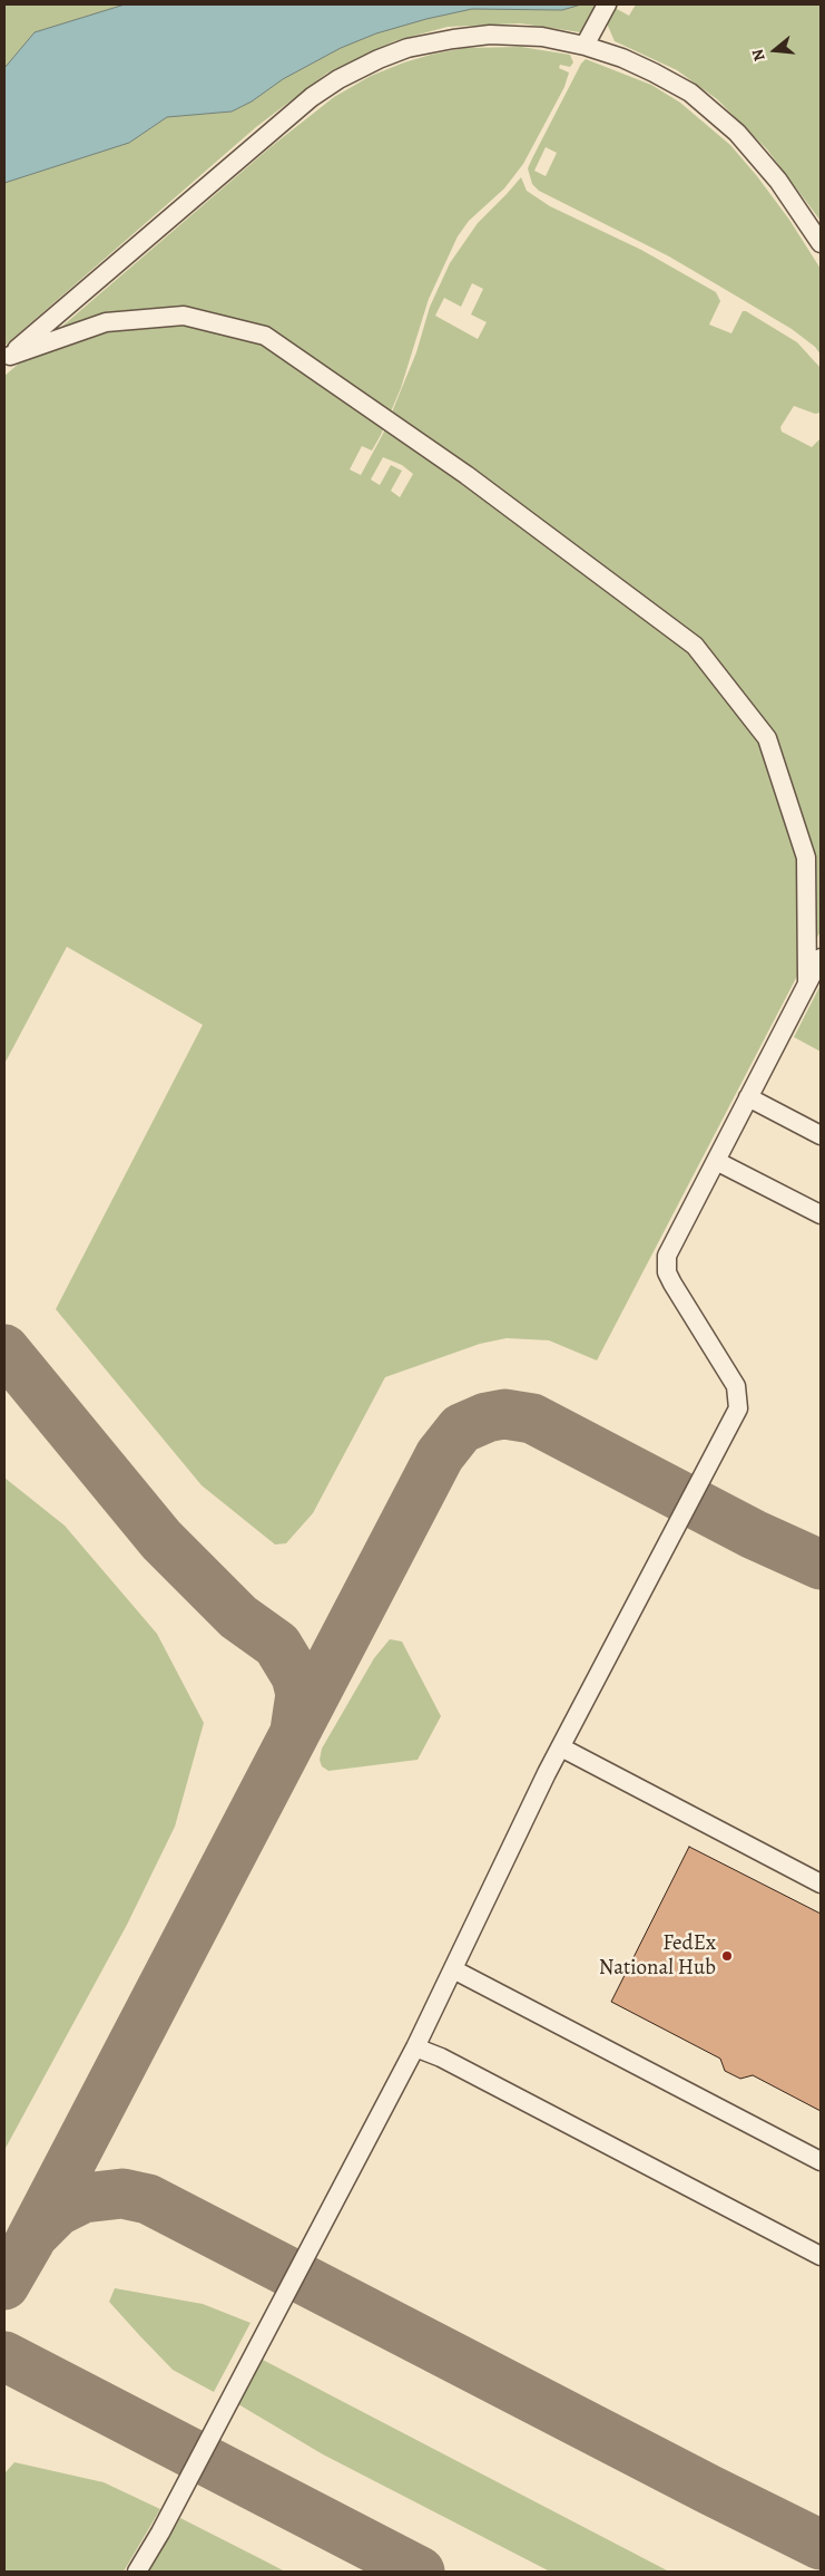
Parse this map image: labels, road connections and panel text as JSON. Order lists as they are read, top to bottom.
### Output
{
  "places": ["FedEx National Hub"],
  "north": "left"
}
